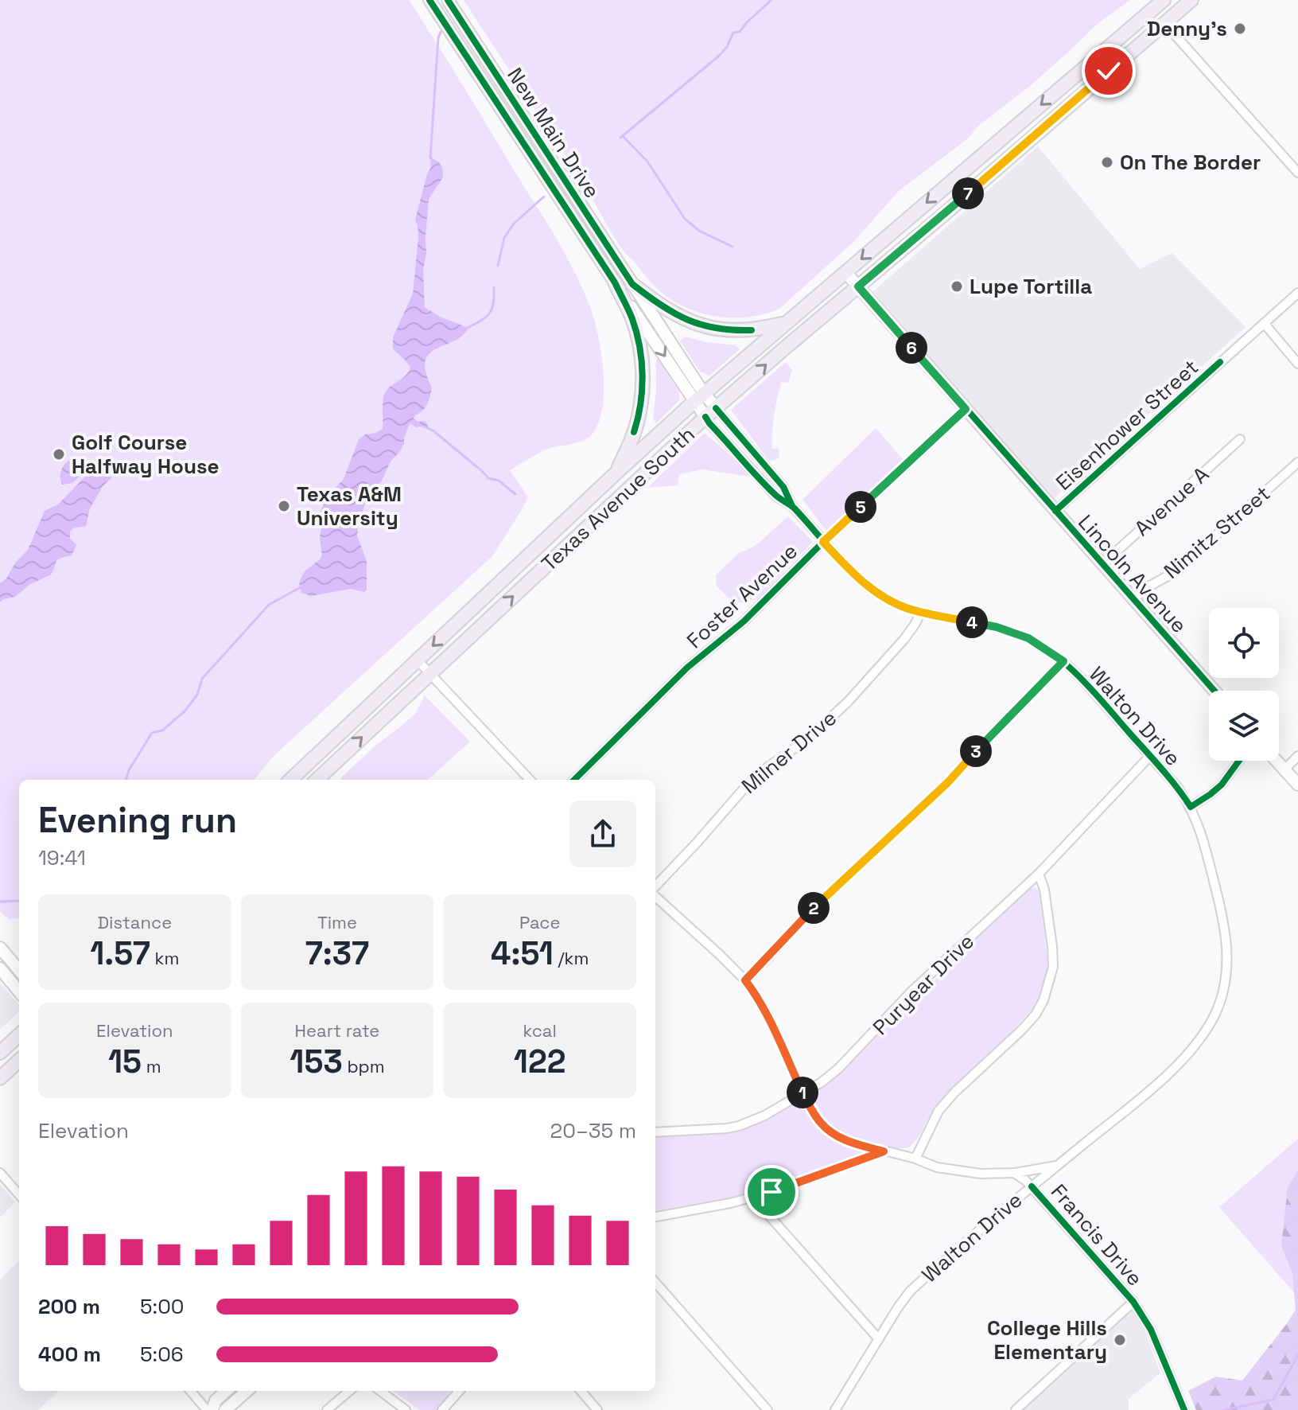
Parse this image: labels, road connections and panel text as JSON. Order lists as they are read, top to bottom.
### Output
{
  "streets": {
    "main road": ["Texas Avenue South"],
    "street": [
      "New Main Drive",
      "Eisenhower Street",
      "Avenue A",
      "Nimitz Street",
      "Lincoln Avenue",
      "Foster Avenue",
      "Walton Drive",
      "Milner Drive",
      "Puryear Drive",
      "Francis Drive"
    ]
  },
  "crossings": [
    ["New Main Drive", "Texas Avenue South"],
    ["Eisenhower Street", "Lincoln Avenue"],
    ["Texas Avenue South", "Lincoln Avenue"],
    ["Texas Avenue South", "Walton Drive"],
    ["Avenue A", "Lincoln Avenue"],
    ["Nimitz Street", "Lincoln Avenue"],
    ["Lincoln Avenue", "Foster Avenue"],
    ["Foster Avenue", "Walton Drive"],
    ["Walton Drive", "Milner Drive"],
    ["Walton Drive", "Puryear Drive"],
    ["Walton Drive", "Francis Drive"]
  ],
  "places": [
    "Denny's",
    "On The Border",
    "Lupe Tortilla",
    "Golf Course Halfway House",
    "Texas A&M University",
    "College Hills Elementary"
  ],
  "page": {
    "pins": [
      "7",
      "6",
      "5",
      "4",
      "3",
      "2",
      "1"
    ],
    "heading": ["Evening run", "19:41"],
    "stats": [
      ["Distance", "1.57 km"],
      ["Time", "7:37"],
      ["Pace", "4:51 /km"],
      ["Elevation", "15 m"],
      ["Heart rate", "153 bpm"],
      ["kcal", "122"]
    ],
    "chart": ["Elevation", "20–35 m"],
    "list": [
      {
        "name": "200 m",
        "note": "5:00"
      },
      {
        "name": "400 m",
        "note": "5:06"
      }
    ]
  }
}
